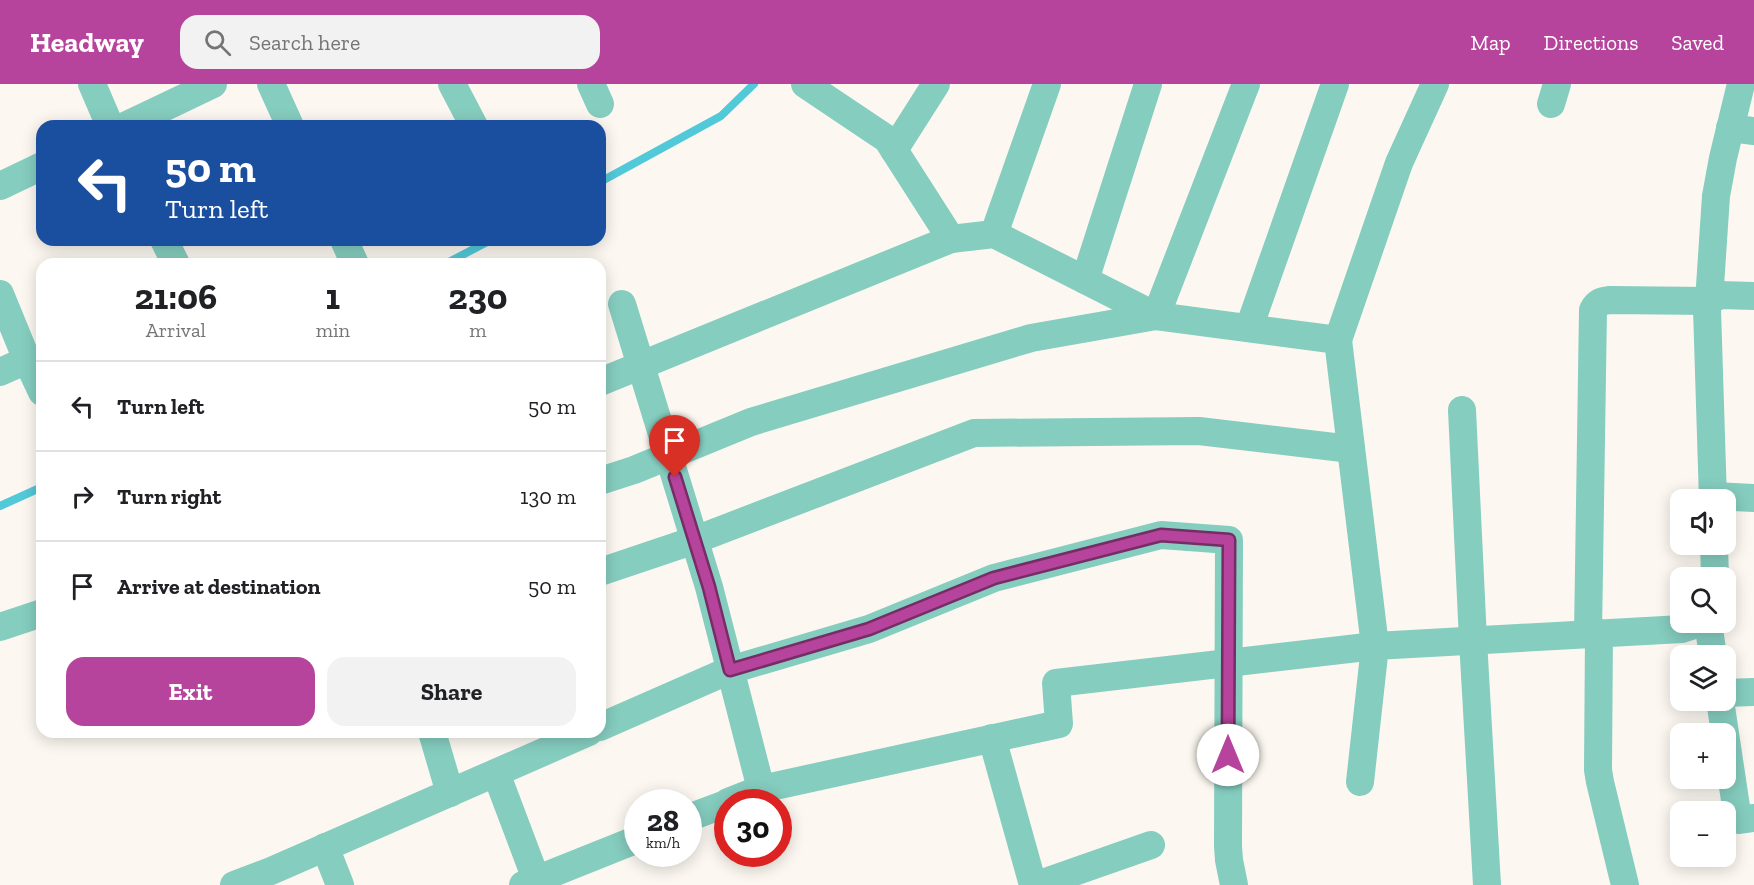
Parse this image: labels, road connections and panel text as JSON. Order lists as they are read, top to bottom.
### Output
{
  "page": {
    "header": "Headway",
    "search": "Search here",
    "nav": ["Map", "Directions", "Saved"],
    "turn": ["50 m", "Turn left"],
    "eta": [
      "21:06",
      "Arrival",
      "1",
      "min",
      "230",
      "m"
    ],
    "list": [
      {
        "name": "Turn left",
        "value": "50 m"
      },
      {
        "name": "Turn right",
        "value": "130 m"
      },
      {
        "name": "Arrive at destination",
        "value": "50 m"
      }
    ],
    "map_buttons": ["+", "−"],
    "buttons": ["Exit", "Share"],
    "speed": "28 km/h",
    "limit": "30"
  }
}
